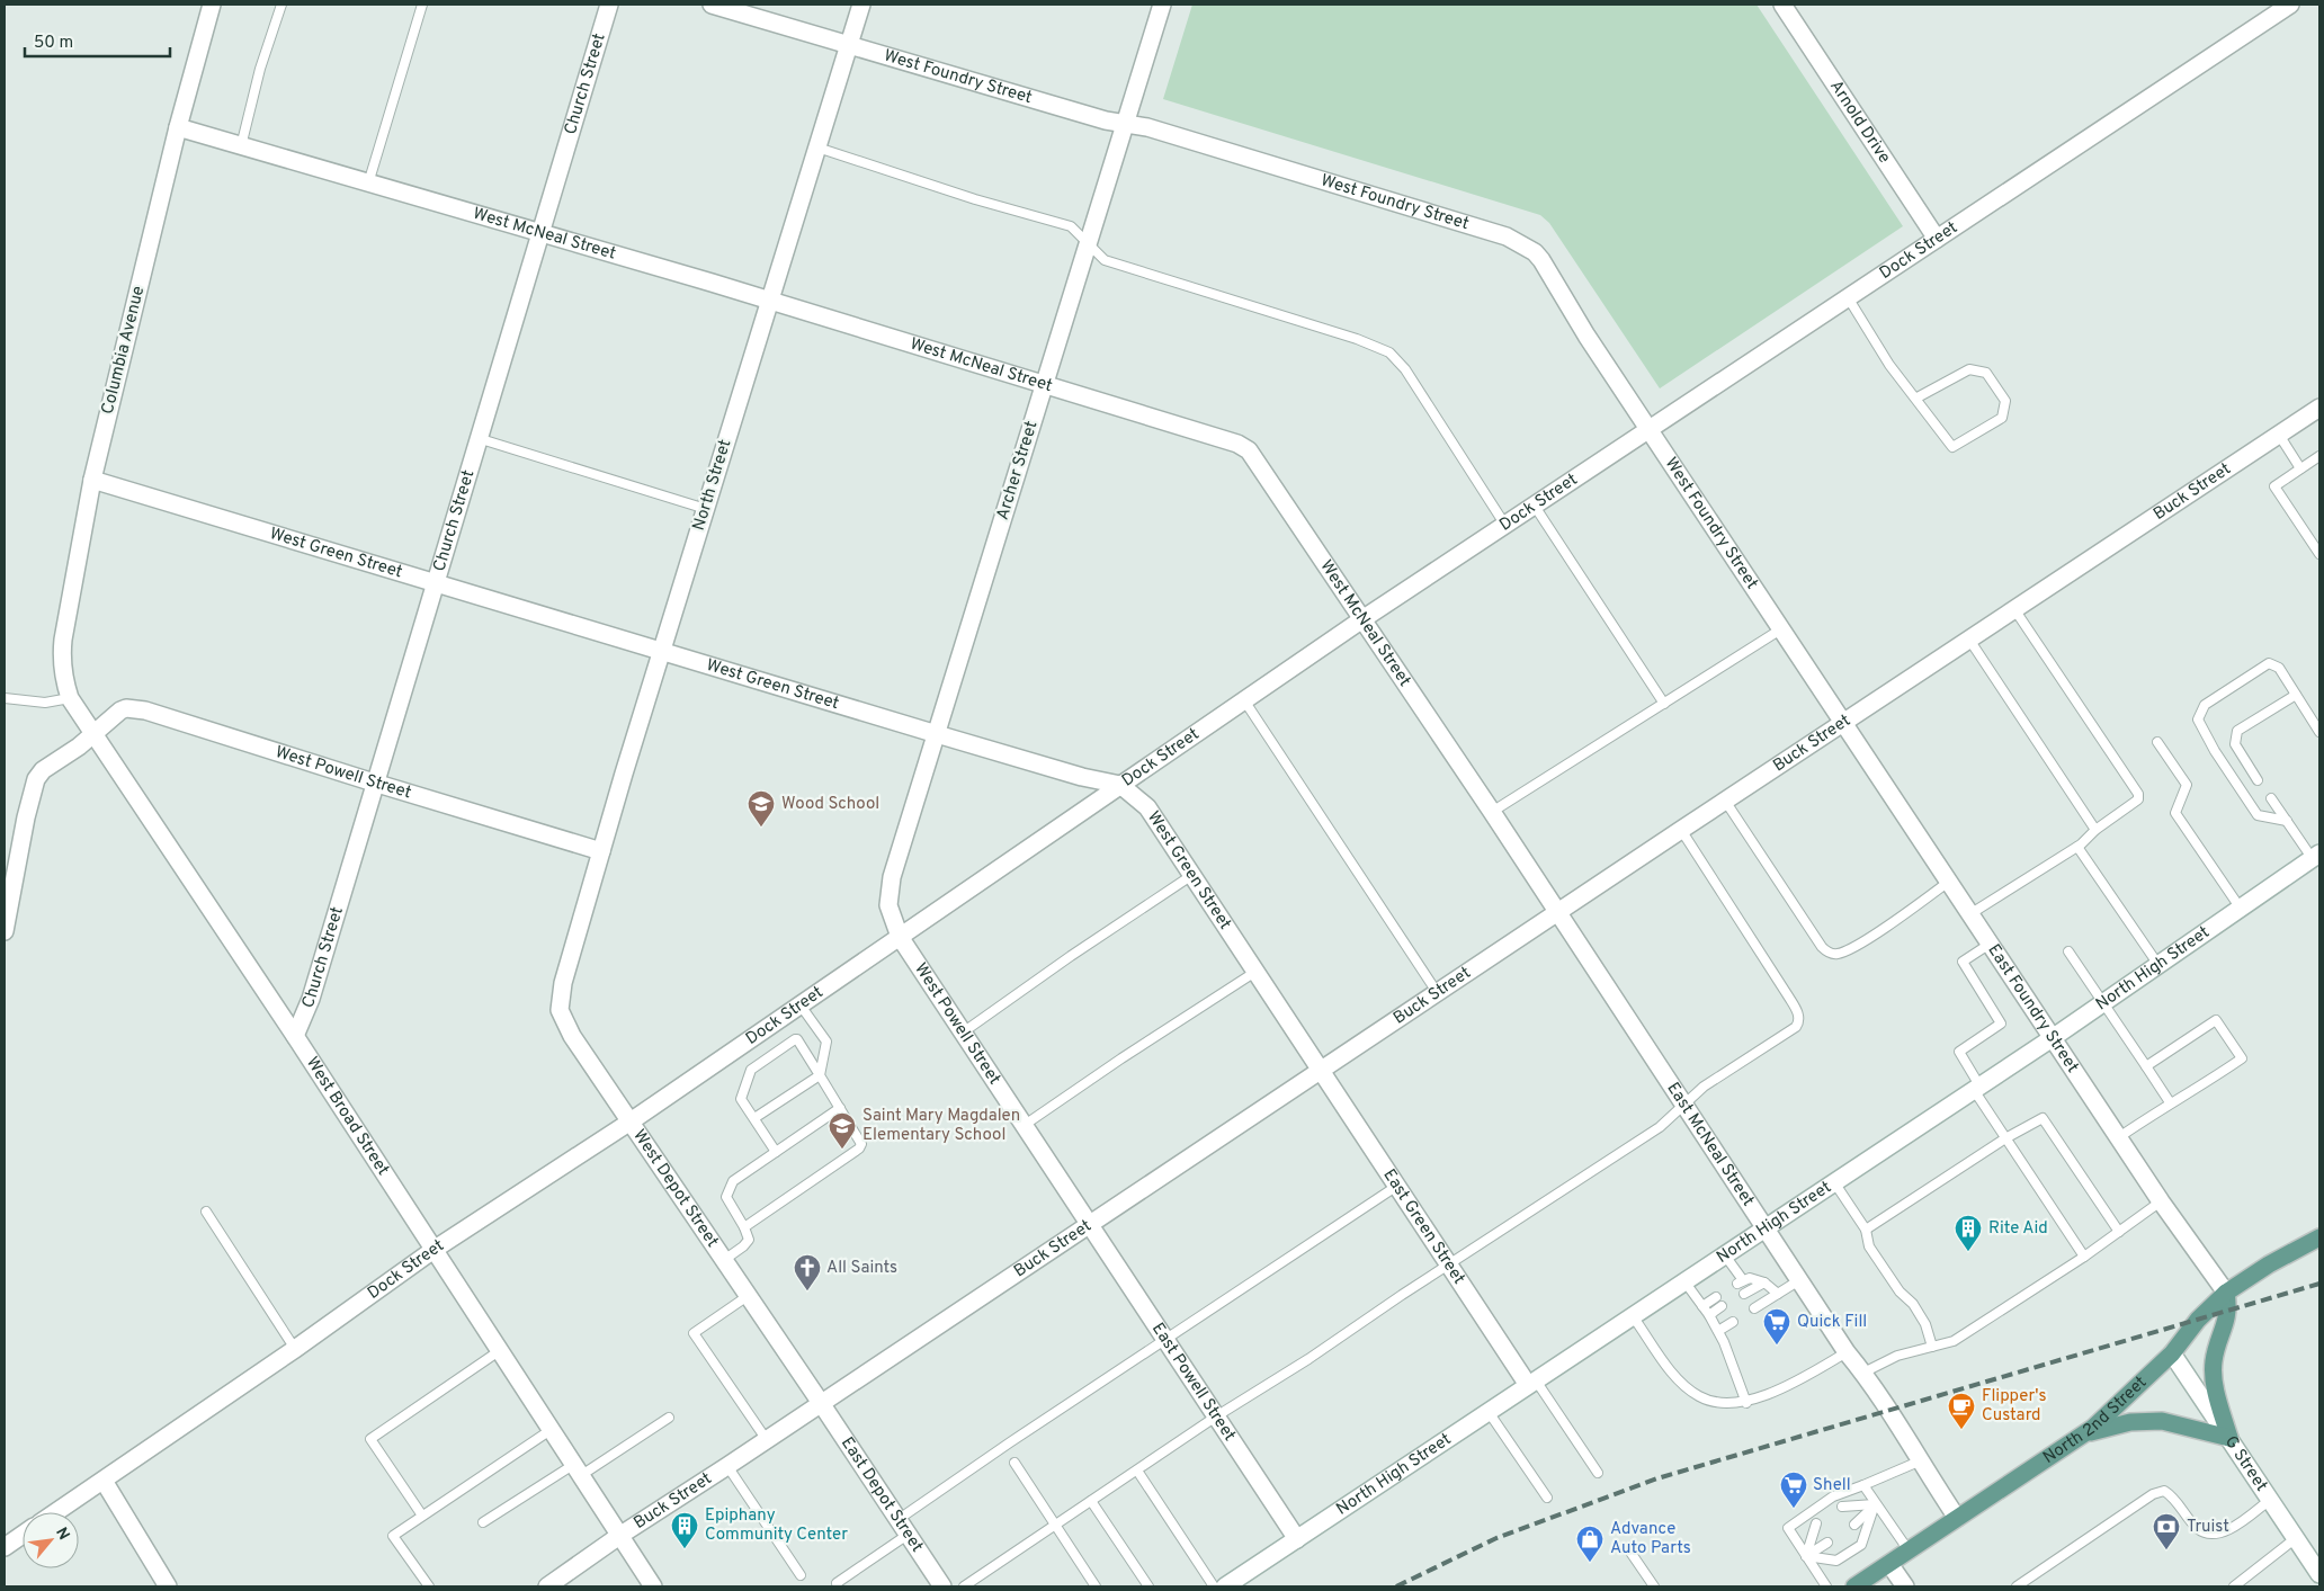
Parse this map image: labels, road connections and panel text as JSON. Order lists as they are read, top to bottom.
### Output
{
  "streets": {
    "main road": ["North 2nd Street"],
    "street": [
      "West Foundry Street",
      "Church Street",
      "Arnold Drive",
      "West McNeal Street",
      "Dock Street",
      "Columbia Avenue",
      "Archer Street",
      "North Street",
      "Buck Street",
      "West Green Street",
      "West Powell Street",
      "North High Street",
      "East Foundry Street",
      "West Broad Street",
      "East McNeal Street",
      "West Depot Street",
      "East Green Street",
      "East Powell Street",
      "G Street",
      "East Depot Street"
    ]
  },
  "crossings": [
    ["West Foundry Street", "Dock Street"],
    ["West Foundry Street", "Archer Street"],
    ["West Foundry Street", "North Street"],
    ["West Foundry Street", "Buck Street"],
    ["West Foundry Street", "East Foundry Street"],
    ["Church Street", "West McNeal Street"],
    ["Church Street", "West Green Street"],
    ["Church Street", "West Powell Street"],
    ["Church Street", "West Broad Street"],
    ["Arnold Drive", "Dock Street"],
    ["West McNeal Street", "Dock Street"],
    ["West McNeal Street", "Columbia Avenue"],
    ["West McNeal Street", "Archer Street"],
    ["West McNeal Street", "North Street"],
    ["West McNeal Street", "Buck Street"],
    ["West McNeal Street", "East McNeal Street"],
    ["Dock Street", "Archer Street"],
    ["Dock Street", "West Green Street"],
    ["Dock Street", "West Powell Street"],
    ["Dock Street", "West Broad Street"],
    ["Dock Street", "West Depot Street"],
    ["Columbia Avenue", "West Green Street"],
    ["Columbia Avenue", "West Broad Street"],
    ["Archer Street", "West Green Street"],
    ["Archer Street", "West Powell Street"],
    ["North Street", "West Green Street"],
    ["North Street", "West Powell Street"],
    ["North Street", "West Depot Street"],
    ["Buck Street", "West Green Street"],
    ["Buck Street", "West Powell Street"],
    ["Buck Street", "East Foundry Street"],
    ["Buck Street", "West Broad Street"],
    ["Buck Street", "East McNeal Street"],
    ["Buck Street", "West Depot Street"],
    ["Buck Street", "East Green Street"],
    ["Buck Street", "East Powell Street"],
    ["Buck Street", "East Depot Street"],
    ["West Green Street", "East Green Street"],
    ["West Powell Street", "West Broad Street"],
    ["West Powell Street", "East Powell Street"],
    ["North High Street", "East Foundry Street"],
    ["North High Street", "East McNeal Street"],
    ["North High Street", "East Green Street"],
    ["North High Street", "East Powell Street"],
    ["East Foundry Street", "North 2nd Street"],
    ["East McNeal Street", "North 2nd Street"],
    ["West Depot Street", "East Depot Street"],
    ["North 2nd Street", "G Street"]
  ],
  "places": {
    "school or university": ["Wood School", "Saint Mary Magdalen Elementary School"],
    "building": ["Rite Aid", "Epiphany Community Center"],
    "church": ["All Saints"],
    "supermarket": ["Quick Fill", "Shell"],
    "cafe": ["Flipper's Custard"],
    "bank": ["Truist"],
    "shop": ["Advance Auto Parts"]
  },
  "scale_bar": "50 m",
  "north": "top right"
}
